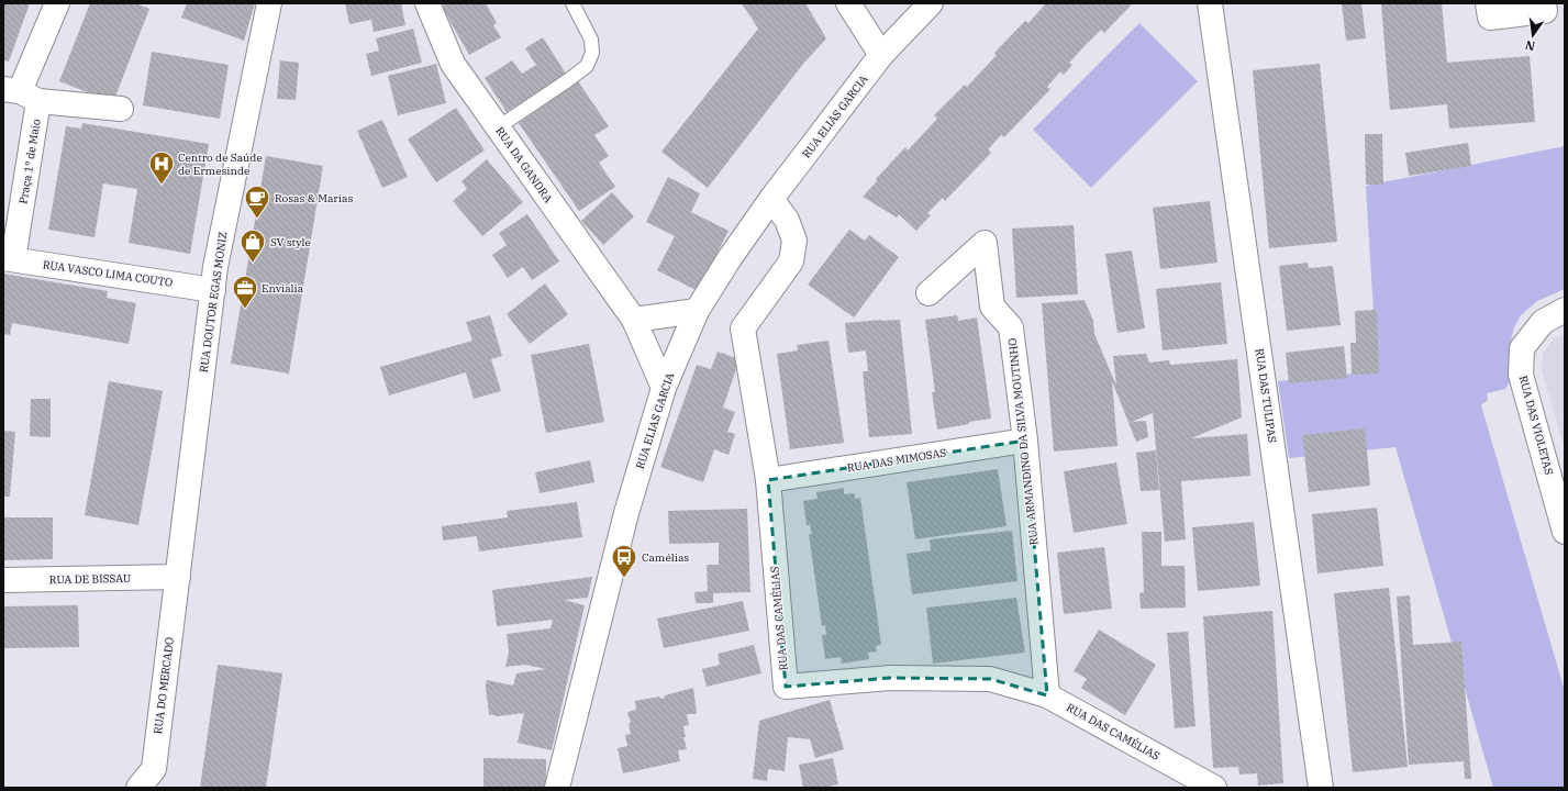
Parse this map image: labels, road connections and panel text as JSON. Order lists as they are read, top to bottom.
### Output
{
  "streets": {
    "street": [
      "RUA ELIAS GARCIA",
      "Praça 1º de Maio",
      "RUA DA GANDRA",
      "RUA VASCO LIMA COUTO",
      "RUA DOUTOR EGAS MONIZ",
      "RUA DAS TULIPAS",
      "RUA DAS VIOLETAS",
      "RUA ARMANDINO DA SILVA MOUTINHO",
      "RUA DAS MIMOSAS",
      "RUA DE BISSAU",
      "RUA DAS CAMÉLIAS",
      "RUA DO MERCADO"
    ]
  },
  "crossings": [
    ["RUA ELIAS GARCIA", "RUA DA GANDRA"],
    ["RUA ELIAS GARCIA", "RUA DAS CAMÉLIAS"],
    ["Praça 1º de Maio", "RUA VASCO LIMA COUTO"],
    ["RUA VASCO LIMA COUTO", "RUA DOUTOR EGAS MONIZ"],
    ["RUA DOUTOR EGAS MONIZ", "RUA DE BISSAU"],
    ["RUA DOUTOR EGAS MONIZ", "RUA DO MERCADO"],
    ["RUA ARMANDINO DA SILVA MOUTINHO", "RUA DAS MIMOSAS"],
    ["RUA ARMANDINO DA SILVA MOUTINHO", "RUA DAS CAMÉLIAS"],
    ["RUA DAS MIMOSAS", "RUA DAS CAMÉLIAS"],
    ["RUA DE BISSAU", "RUA DO MERCADO"]
  ],
  "places": {
    "hospital": ["Centro de Saúde de Ermesinde"],
    "cafe": ["Rosas & Marias"],
    "shop": ["SV style"],
    "office": ["Envialia"],
    "bus stop": ["Camélias"]
  },
  "north": "bottom"
}
